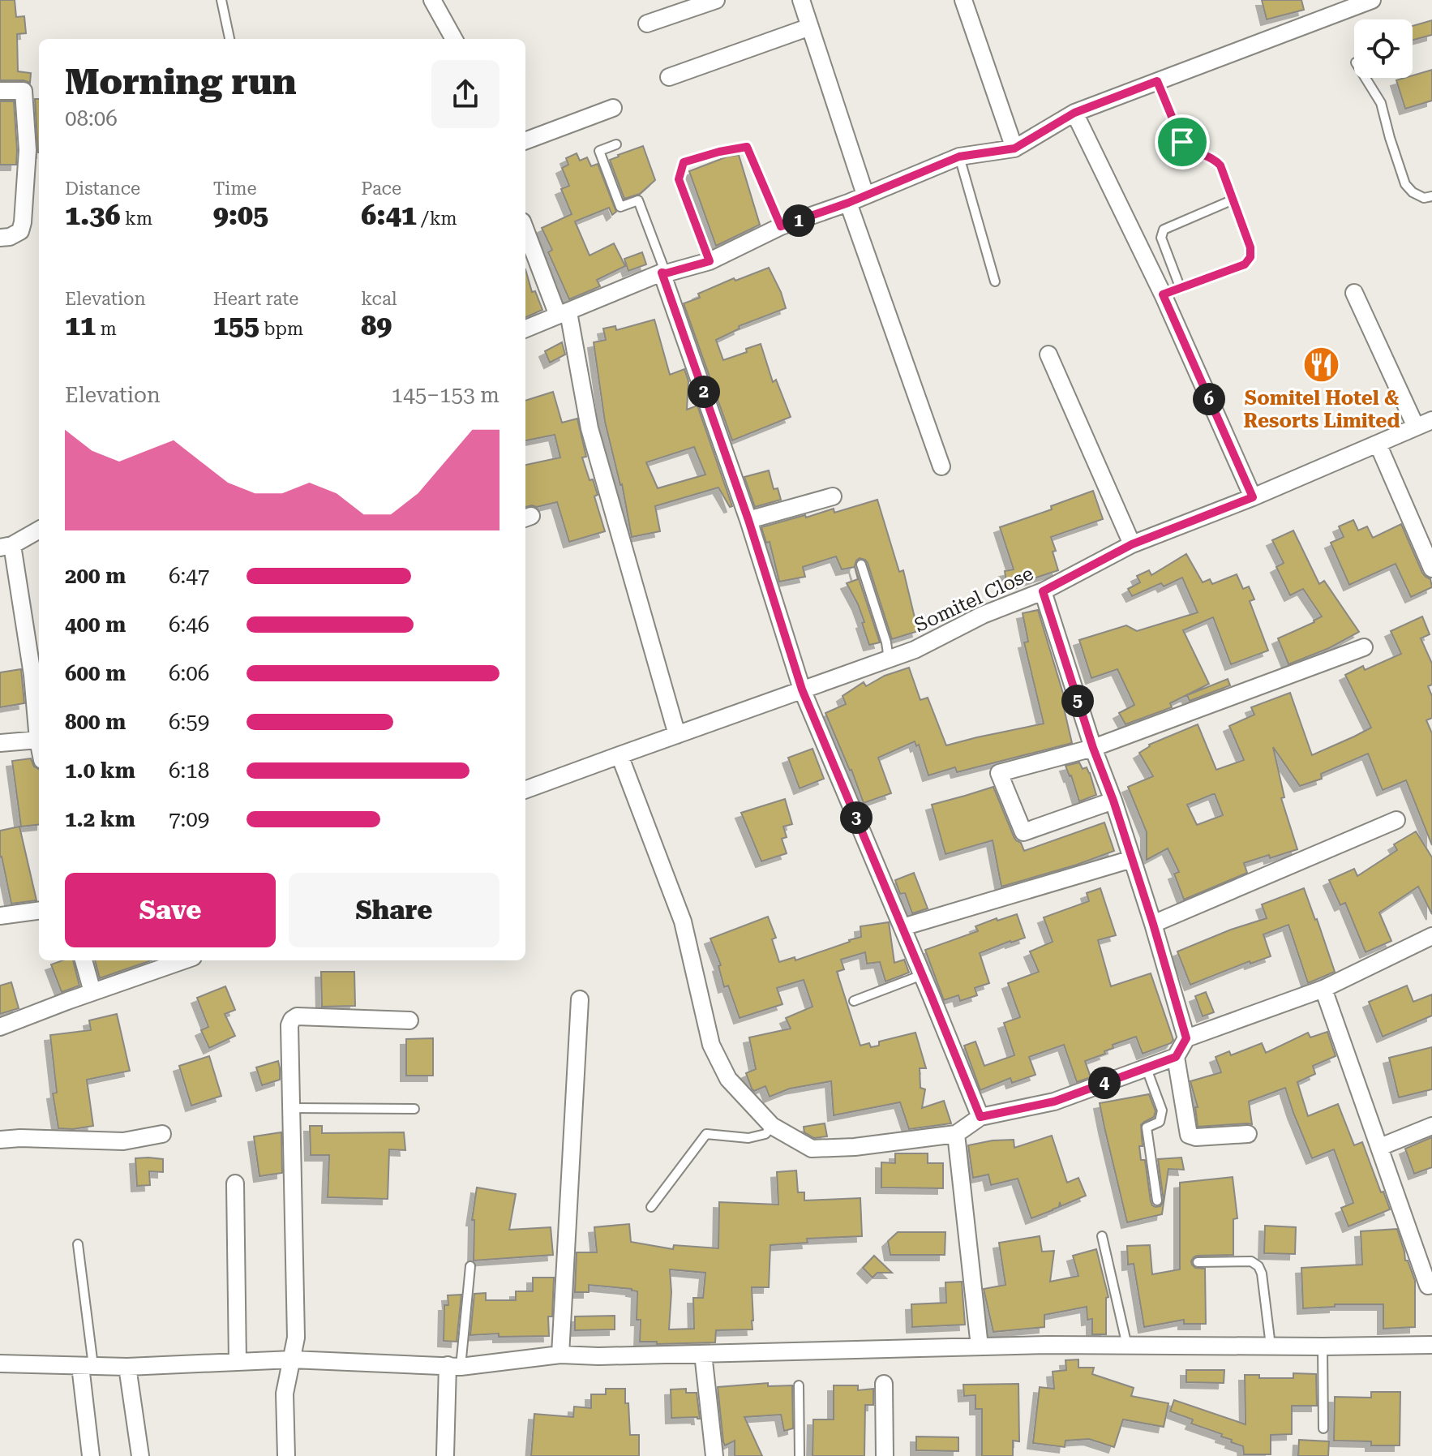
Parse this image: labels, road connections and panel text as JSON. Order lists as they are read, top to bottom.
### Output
{
  "streets": {
    "street": ["Somitel Close"]
  },
  "places": {
    "restaurant": ["Somitel Hotel & Resorts Limited"]
  },
  "page": {
    "heading": ["Morning run", "08:06"],
    "stats": [
      ["Distance", "1.36 km"],
      ["Time", "9:05"],
      ["Pace", "6:41 /km"],
      ["Elevation", "11 m"],
      ["Heart rate", "155 bpm"],
      ["kcal", "89"]
    ],
    "pins": [
      "1",
      "2",
      "6",
      "5",
      "3",
      "4"
    ],
    "chart": ["Elevation", "145–153 m"],
    "list": [
      {
        "name": "200 m",
        "note": "6:47"
      },
      {
        "name": "400 m",
        "note": "6:46"
      },
      {
        "name": "600 m",
        "note": "6:06"
      },
      {
        "name": "800 m",
        "note": "6:59"
      },
      {
        "name": "1.0 km",
        "note": "6:18"
      },
      {
        "name": "1.2 km",
        "note": "7:09"
      }
    ],
    "buttons": ["Save", "Share"]
  }
}
